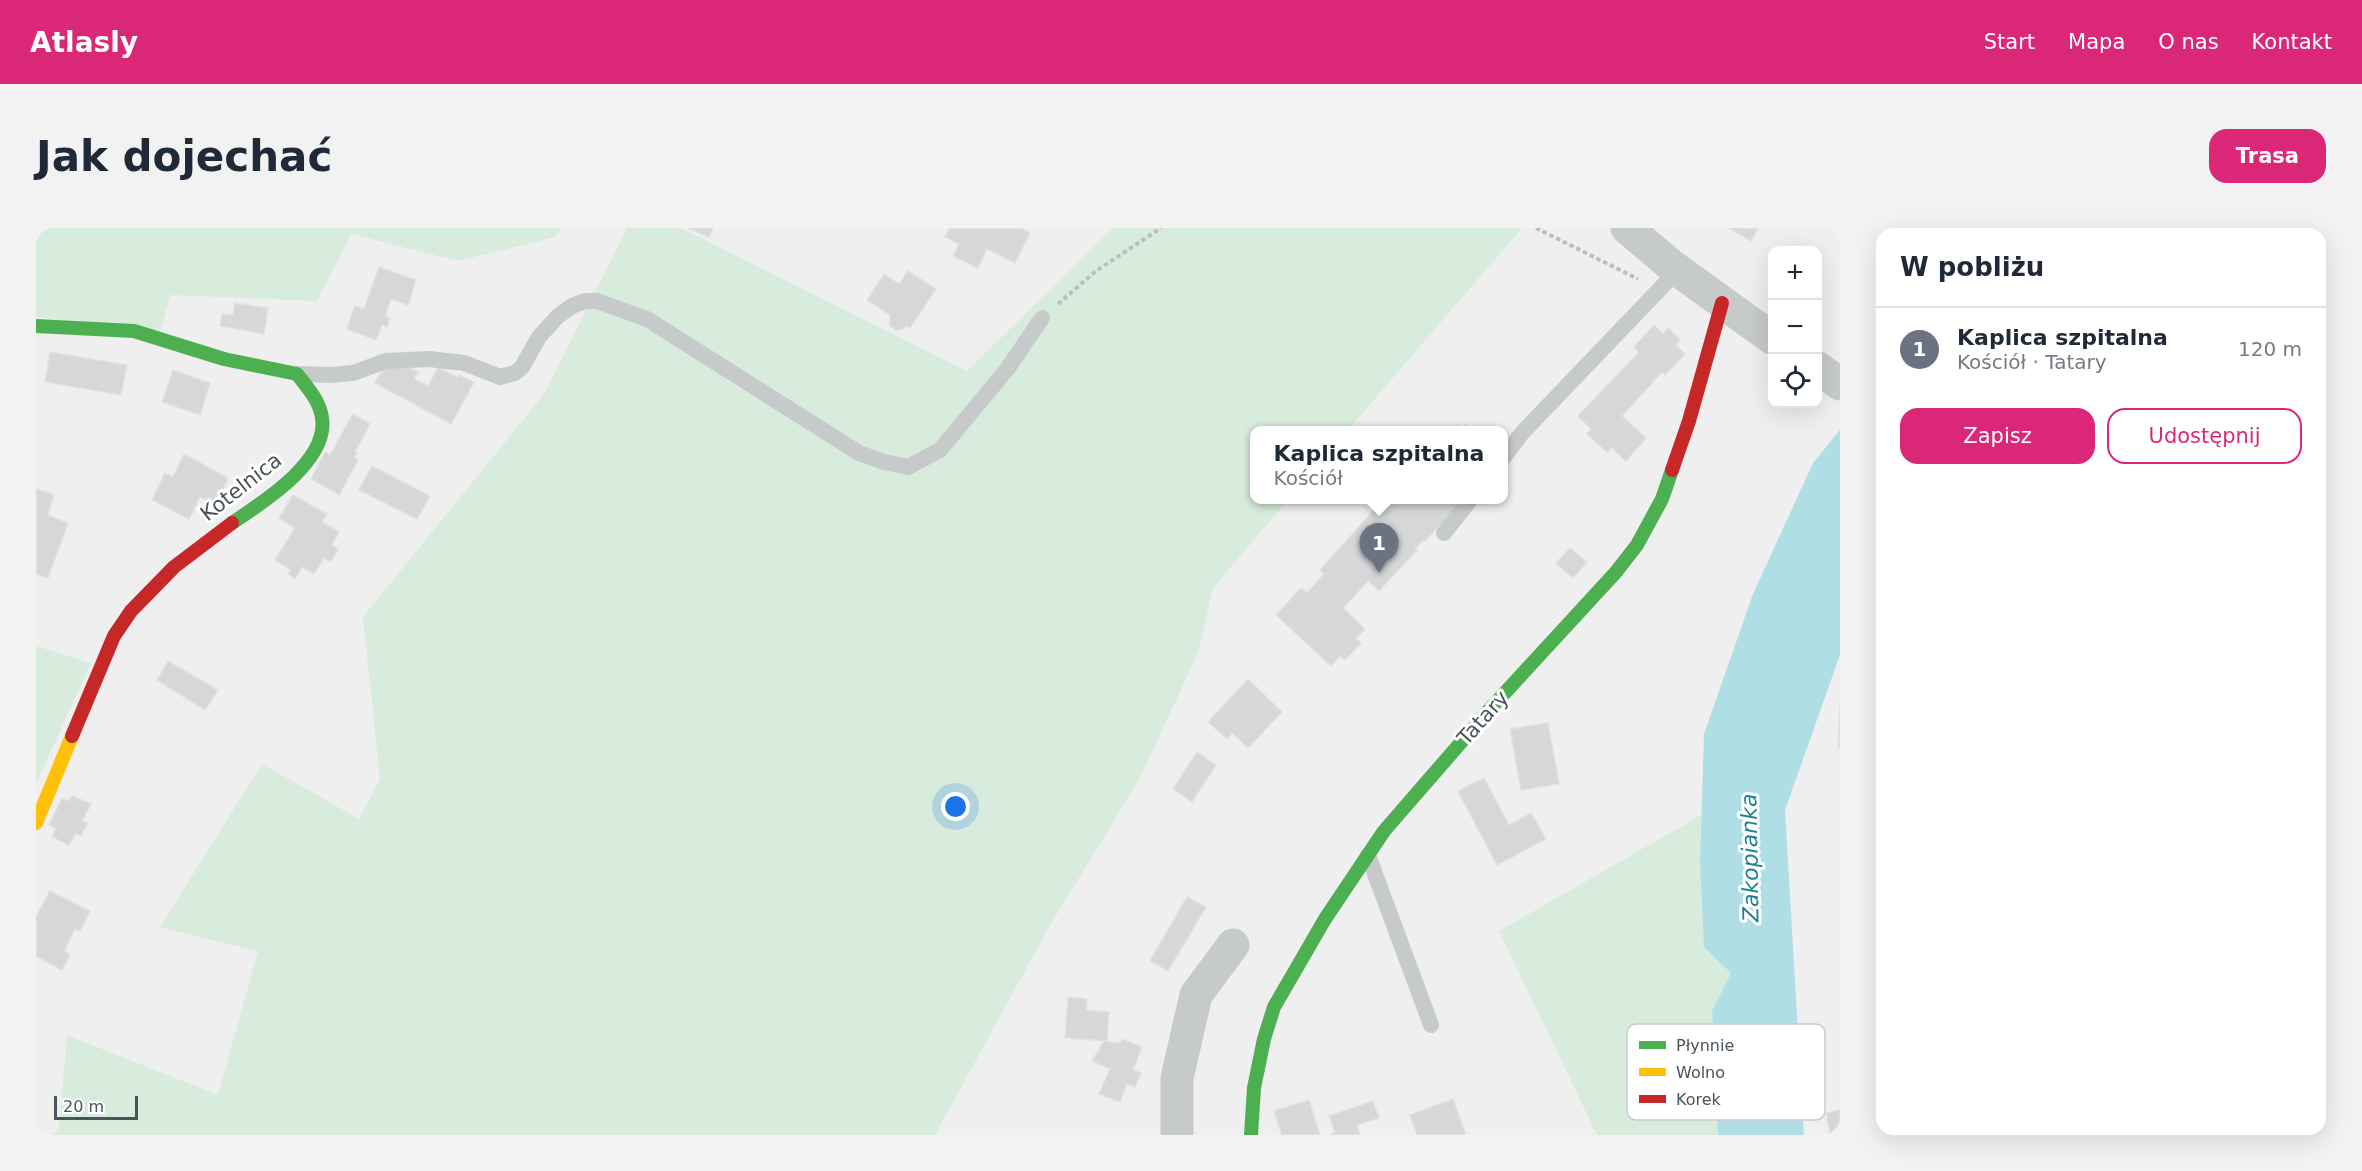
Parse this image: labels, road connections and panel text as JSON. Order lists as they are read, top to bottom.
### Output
{
  "streets": {
    "street": ["Kotelnica", "Tatary"]
  },
  "water": ["Zakopianka"],
  "legend": ["Płynnie", "Wolno", "Korek"],
  "scale_bar": "20 m",
  "page": {
    "header": "Atlasly",
    "nav": [
      "Start",
      "Mapa",
      "O nas",
      "Kontakt"
    ],
    "buttons": [
      "Trasa",
      ["Zapisz", "Udostępnij"]
    ],
    "title": "Jak dojechać",
    "heading": "W pobliżu",
    "map_buttons": ["+", "−"],
    "list": [
      {
        "mark": "1",
        "name": "Kaplica szpitalna",
        "note": "Kościół · Tatary",
        "value": "120 m"
      }
    ],
    "popup": ["Kaplica szpitalna", "Kościół"],
    "pins": "1",
    "scale": "20 m"
  }
}
